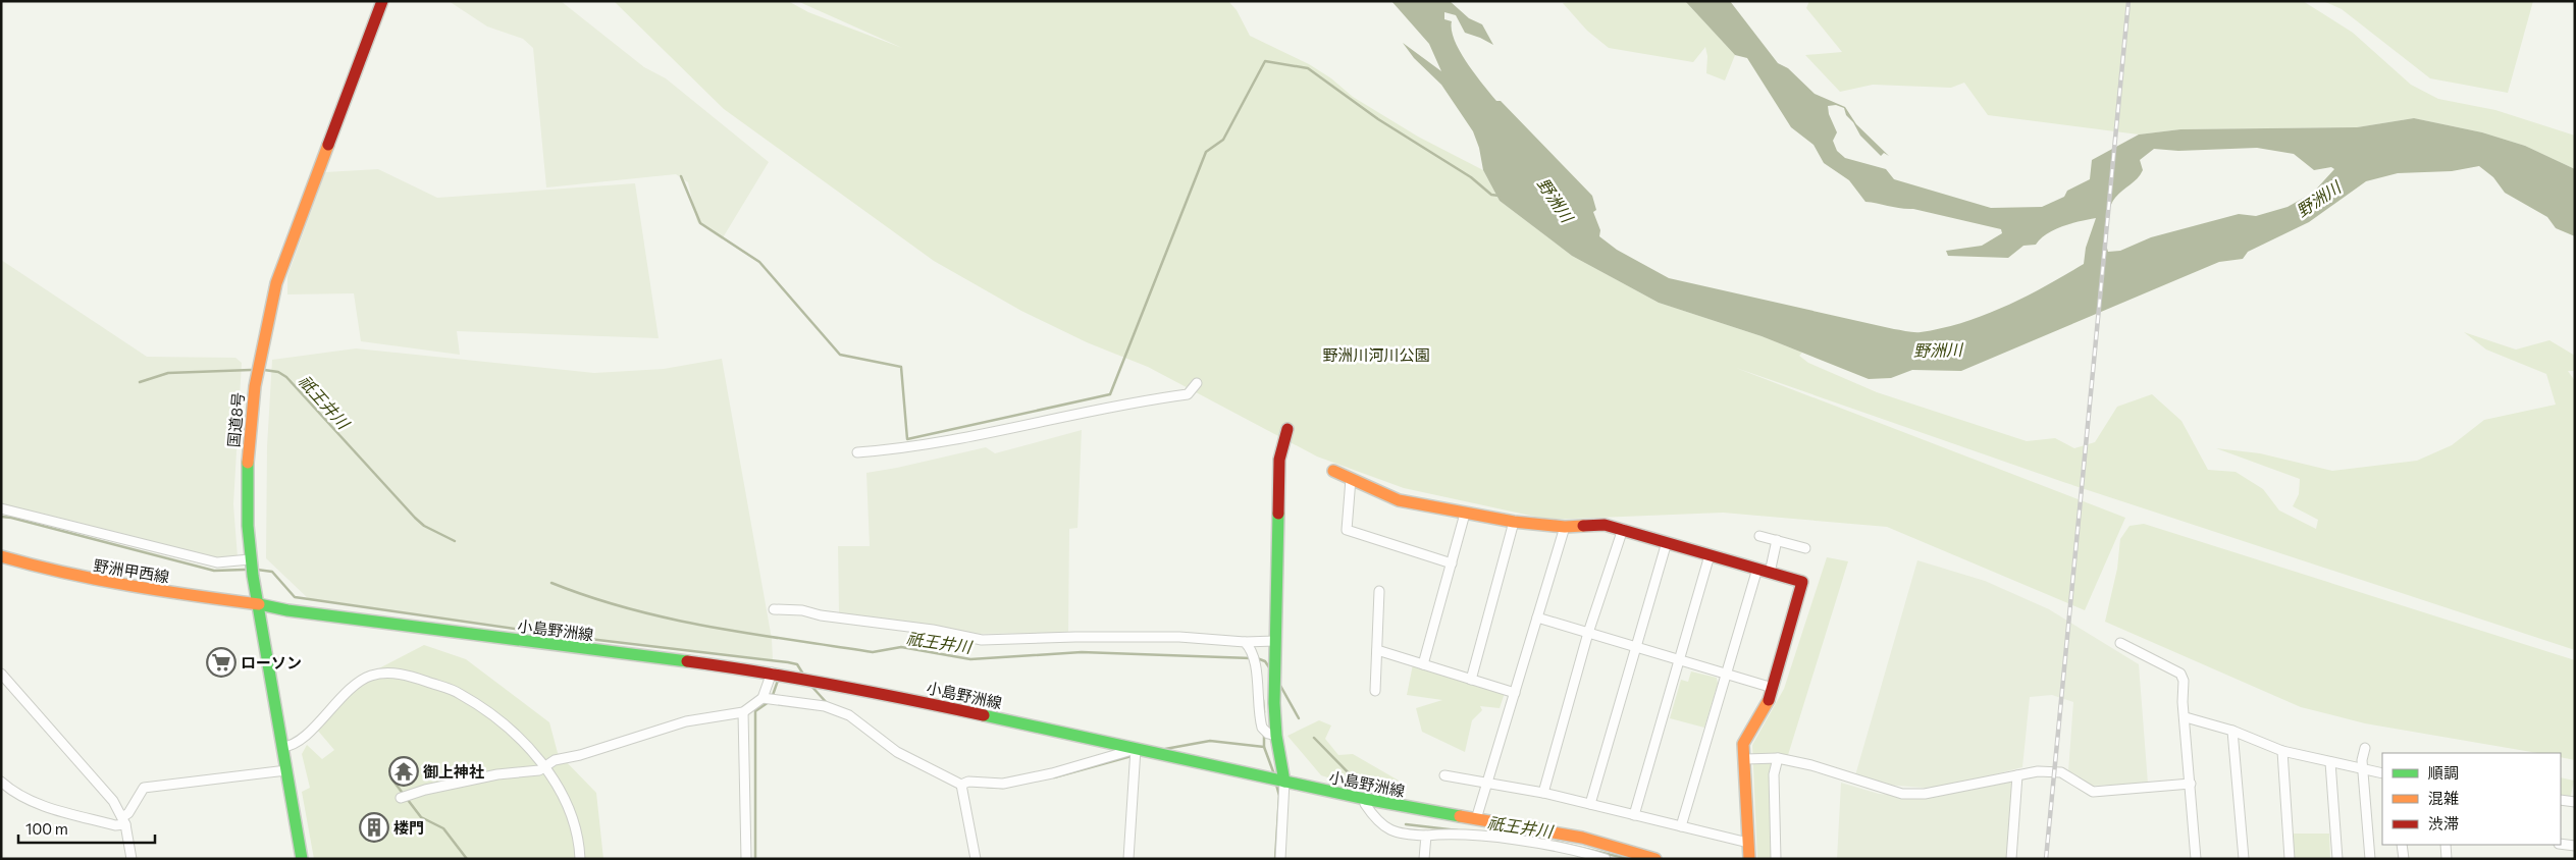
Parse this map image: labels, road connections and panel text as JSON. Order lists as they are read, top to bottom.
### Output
{
  "streets": {
    "main road": ["国道8号", "野洲甲西線", "小島野洲線"]
  },
  "crossings": [
    ["国道8号", "野洲甲西線"],
    ["国道8号", "小島野洲線"],
    ["野洲甲西線", "小島野洲線"]
  ],
  "water": ["野洲川", "祇王井川"],
  "parks": ["野洲川河川公園"],
  "places": {
    "supermarket": ["ローソン"],
    "temple": ["御上神社"],
    "building": ["楼門"]
  },
  "legend": ["順調", "混雑", "渋滞"],
  "scale_bar": "100 m"
}
